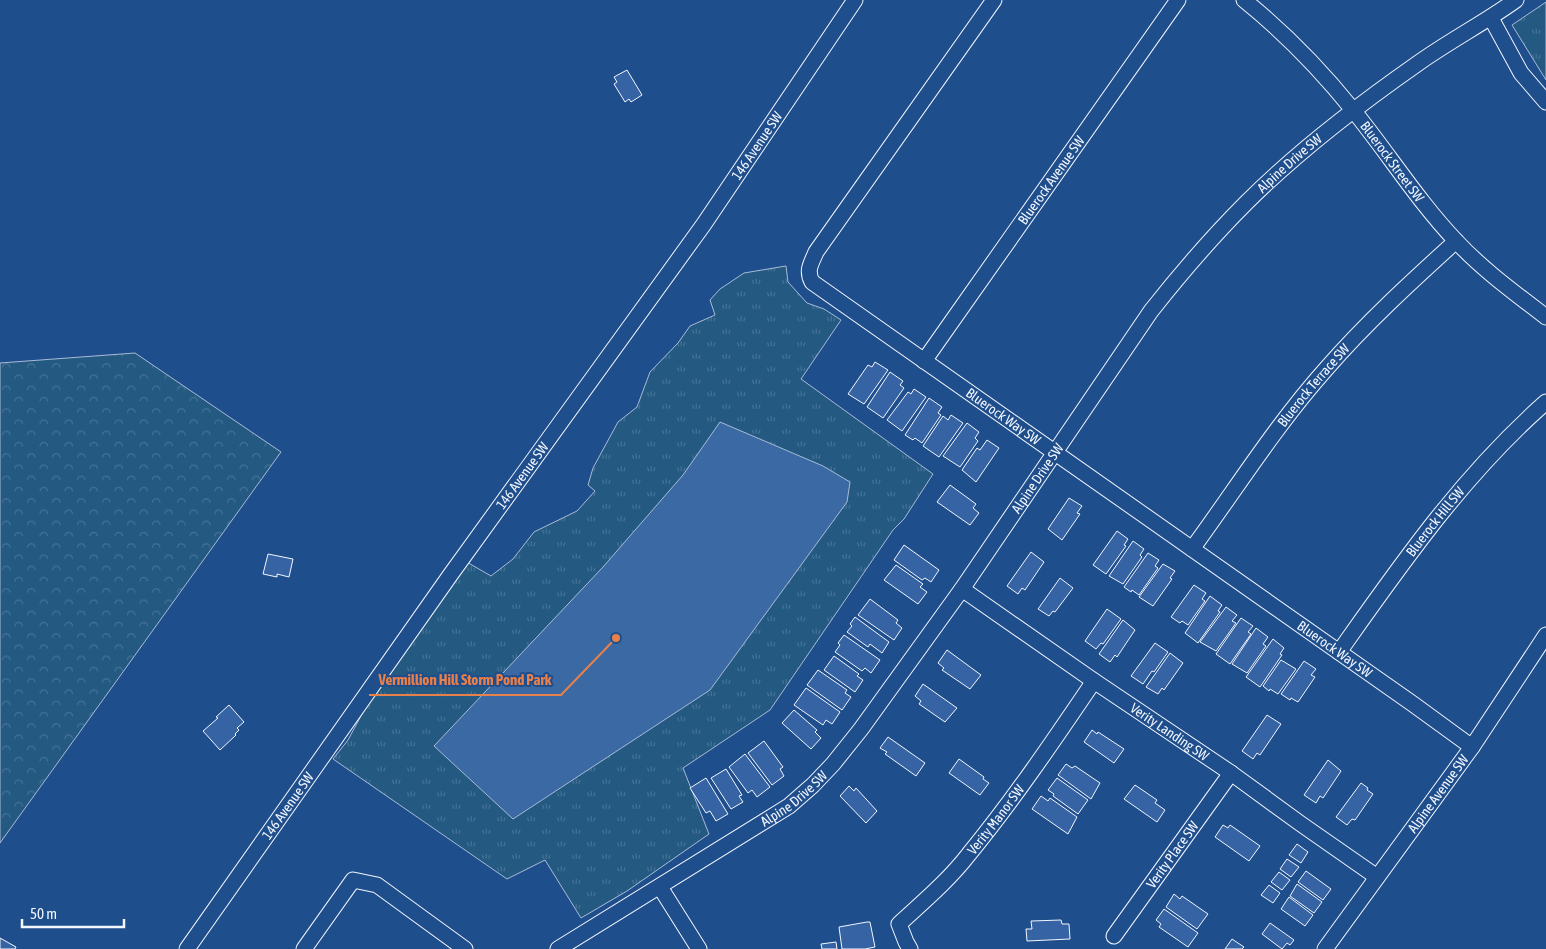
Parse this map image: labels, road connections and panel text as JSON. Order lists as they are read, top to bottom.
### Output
{
  "streets": {
    "street": [
      "146 Avenue SW",
      "Bluerock Street SW",
      "Alpine Drive SW",
      "Bluerock Avenue SW",
      "Bluerock Terrace SW",
      "Bluerock Way SW",
      "Bluerock Hill SW",
      "Verity Landing SW",
      "Alpine Avenue SW",
      "Verity Manor SW",
      "Verity Place SW"
    ]
  },
  "crossings": [
    ["Bluerock Street SW", "Alpine Drive SW"],
    ["Bluerock Street SW", "Bluerock Terrace SW"],
    ["Alpine Drive SW", "Bluerock Way SW"],
    ["Alpine Drive SW", "Verity Landing SW"],
    ["Bluerock Avenue SW", "Bluerock Way SW"],
    ["Bluerock Terrace SW", "Bluerock Way SW"],
    ["Bluerock Way SW", "Bluerock Hill SW"],
    ["Bluerock Way SW", "Alpine Avenue SW"],
    ["Verity Landing SW", "Alpine Avenue SW"],
    ["Verity Landing SW", "Verity Manor SW"],
    ["Verity Landing SW", "Verity Place SW"]
  ],
  "places": ["Vermillion Hill Storm Pond Park"],
  "scale_bar": "50 m"
}
